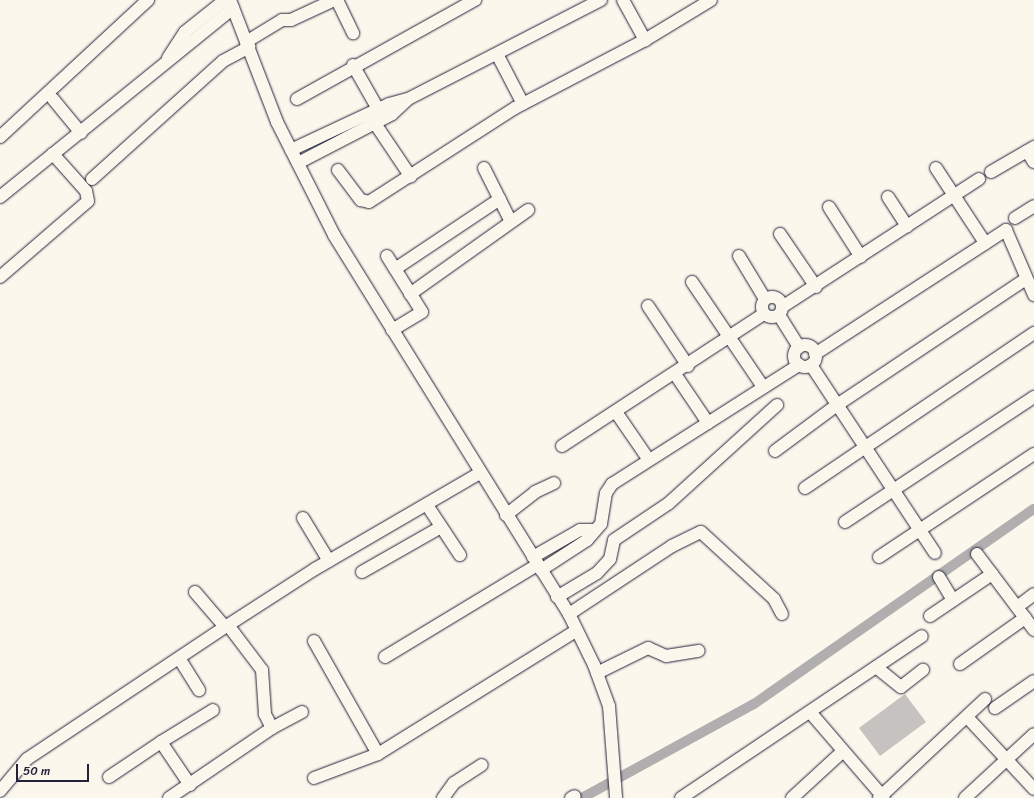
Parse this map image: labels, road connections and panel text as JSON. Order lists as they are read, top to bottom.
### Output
{
  "scale_bar": "50 m"
}
